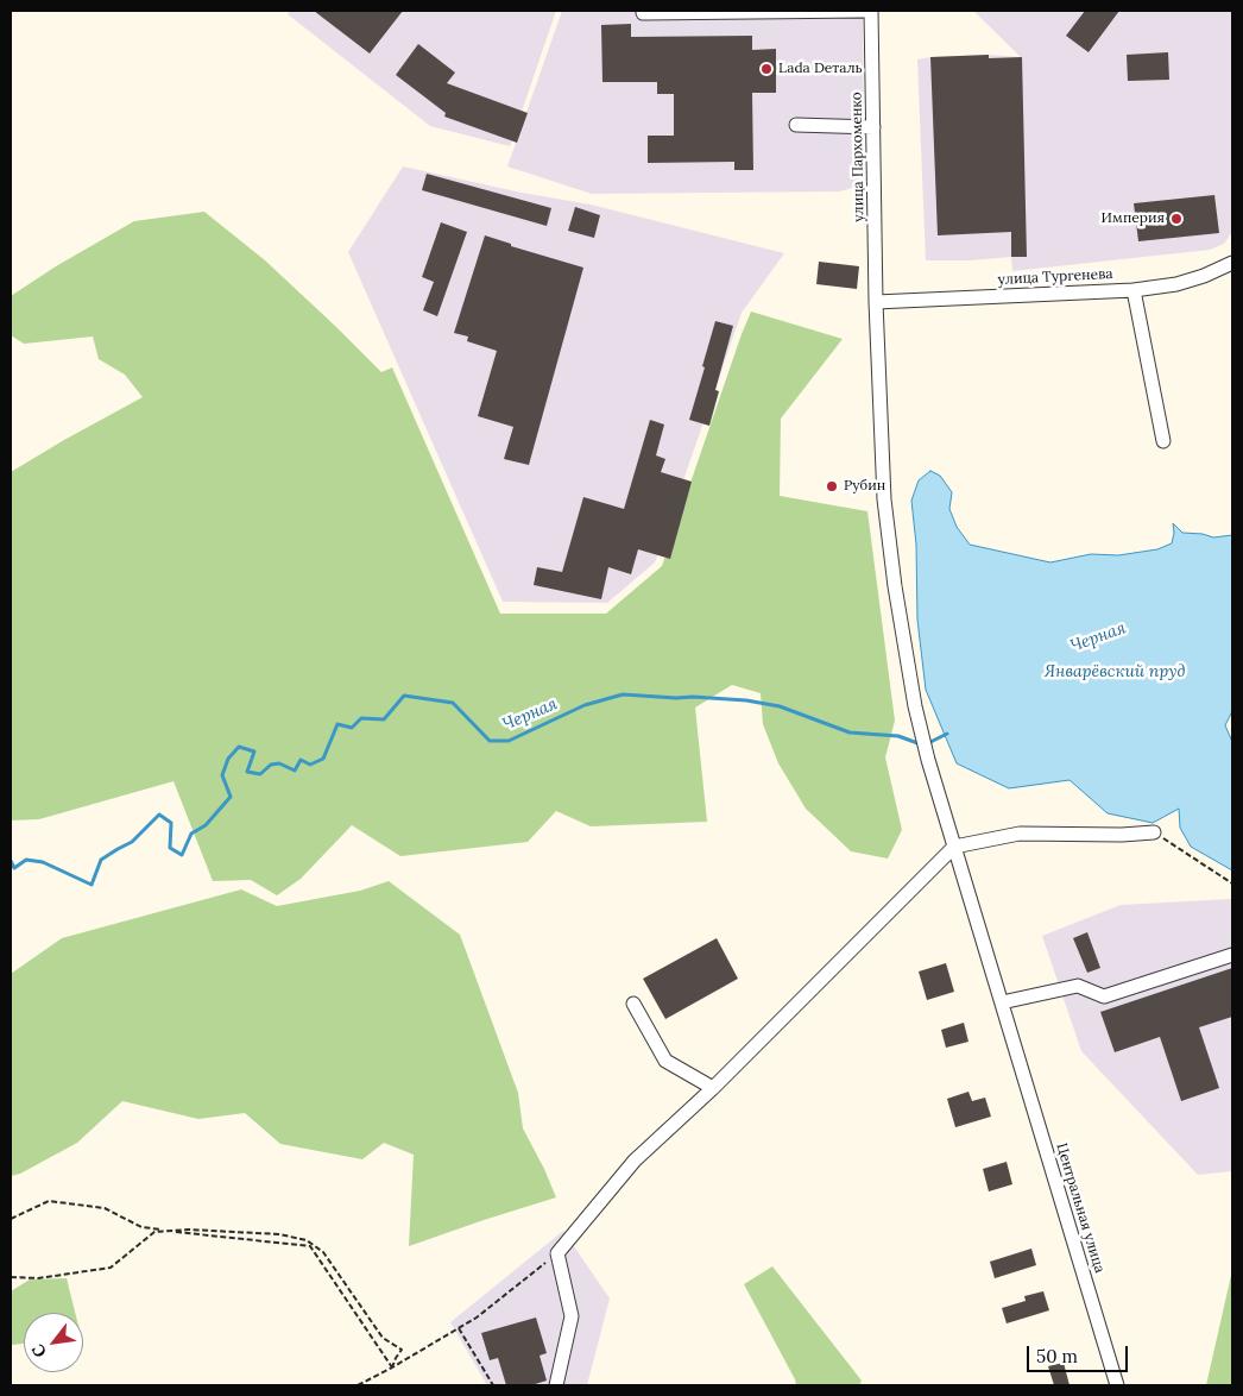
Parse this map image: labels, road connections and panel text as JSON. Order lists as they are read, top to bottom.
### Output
{
  "streets": {
    "street": ["улица Пархоменко", "улица Тургенева", "Центральная улица"]
  },
  "crossings": [
    ["улица Пархоменко", "улица Тургенева"],
    ["улица Пархоменко", "Центральная улица"]
  ],
  "water": ["Черная", "Январёвский пруд"],
  "places": ["Lada Dеталь", "Империя", "Рубин"],
  "scale_bar": "50 m",
  "north": "bottom left"
}
